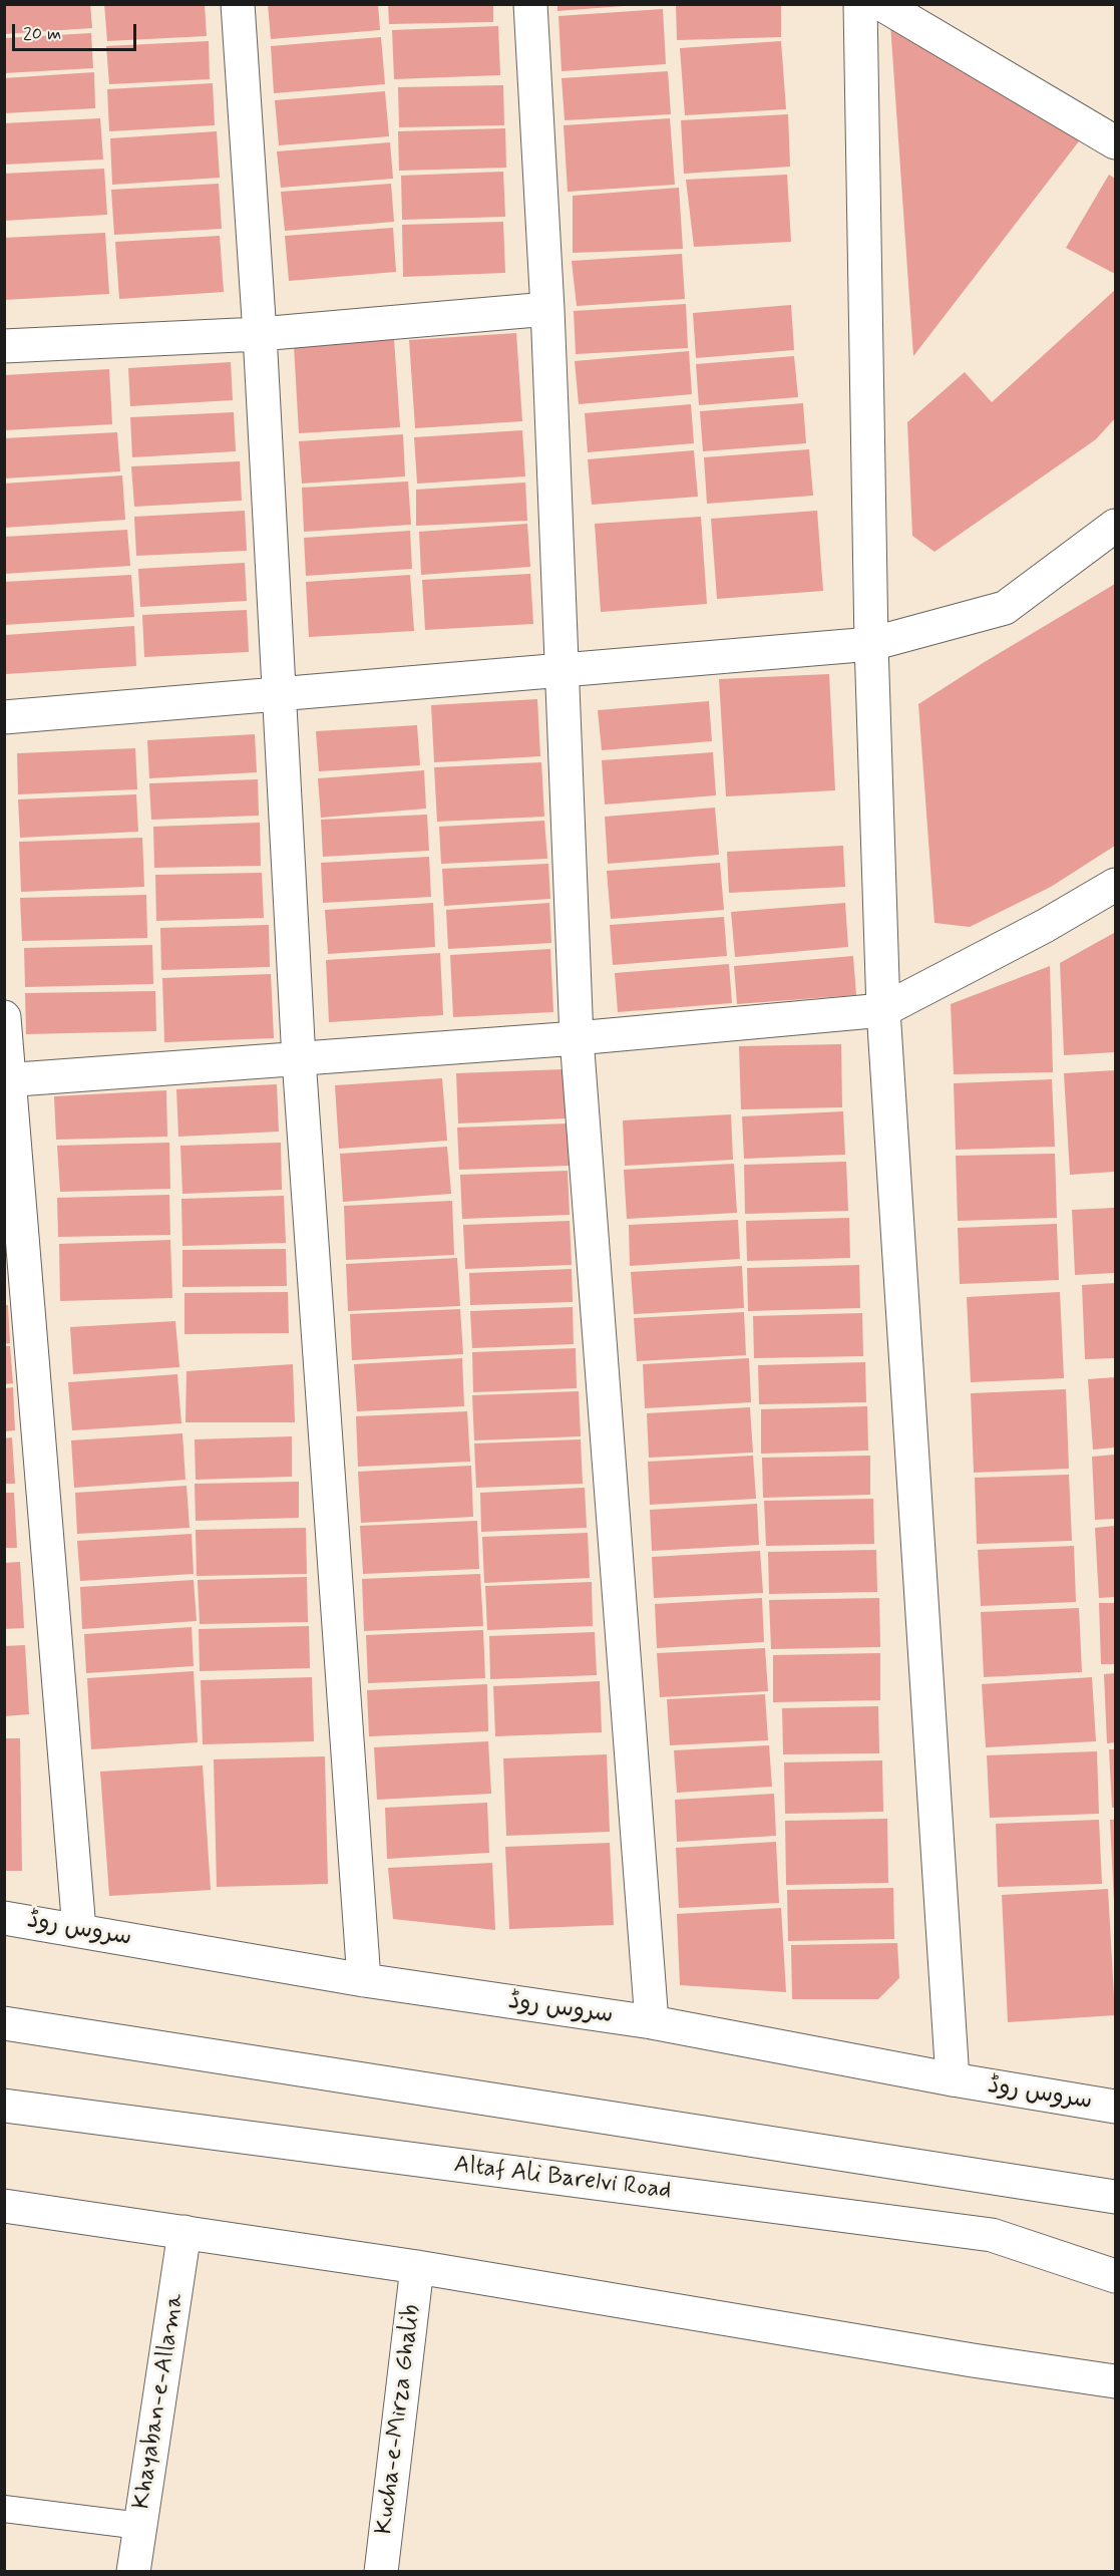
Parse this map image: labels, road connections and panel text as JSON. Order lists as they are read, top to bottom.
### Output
{
  "streets": {
    "street": [
      "سروس روڈ",
      "Altaf Ali Barelvi Road",
      "Khayaban-e-Allama",
      "Kucha-e-Mirza Ghalib"
    ]
  },
  "scale_bar": "20 m"
}
